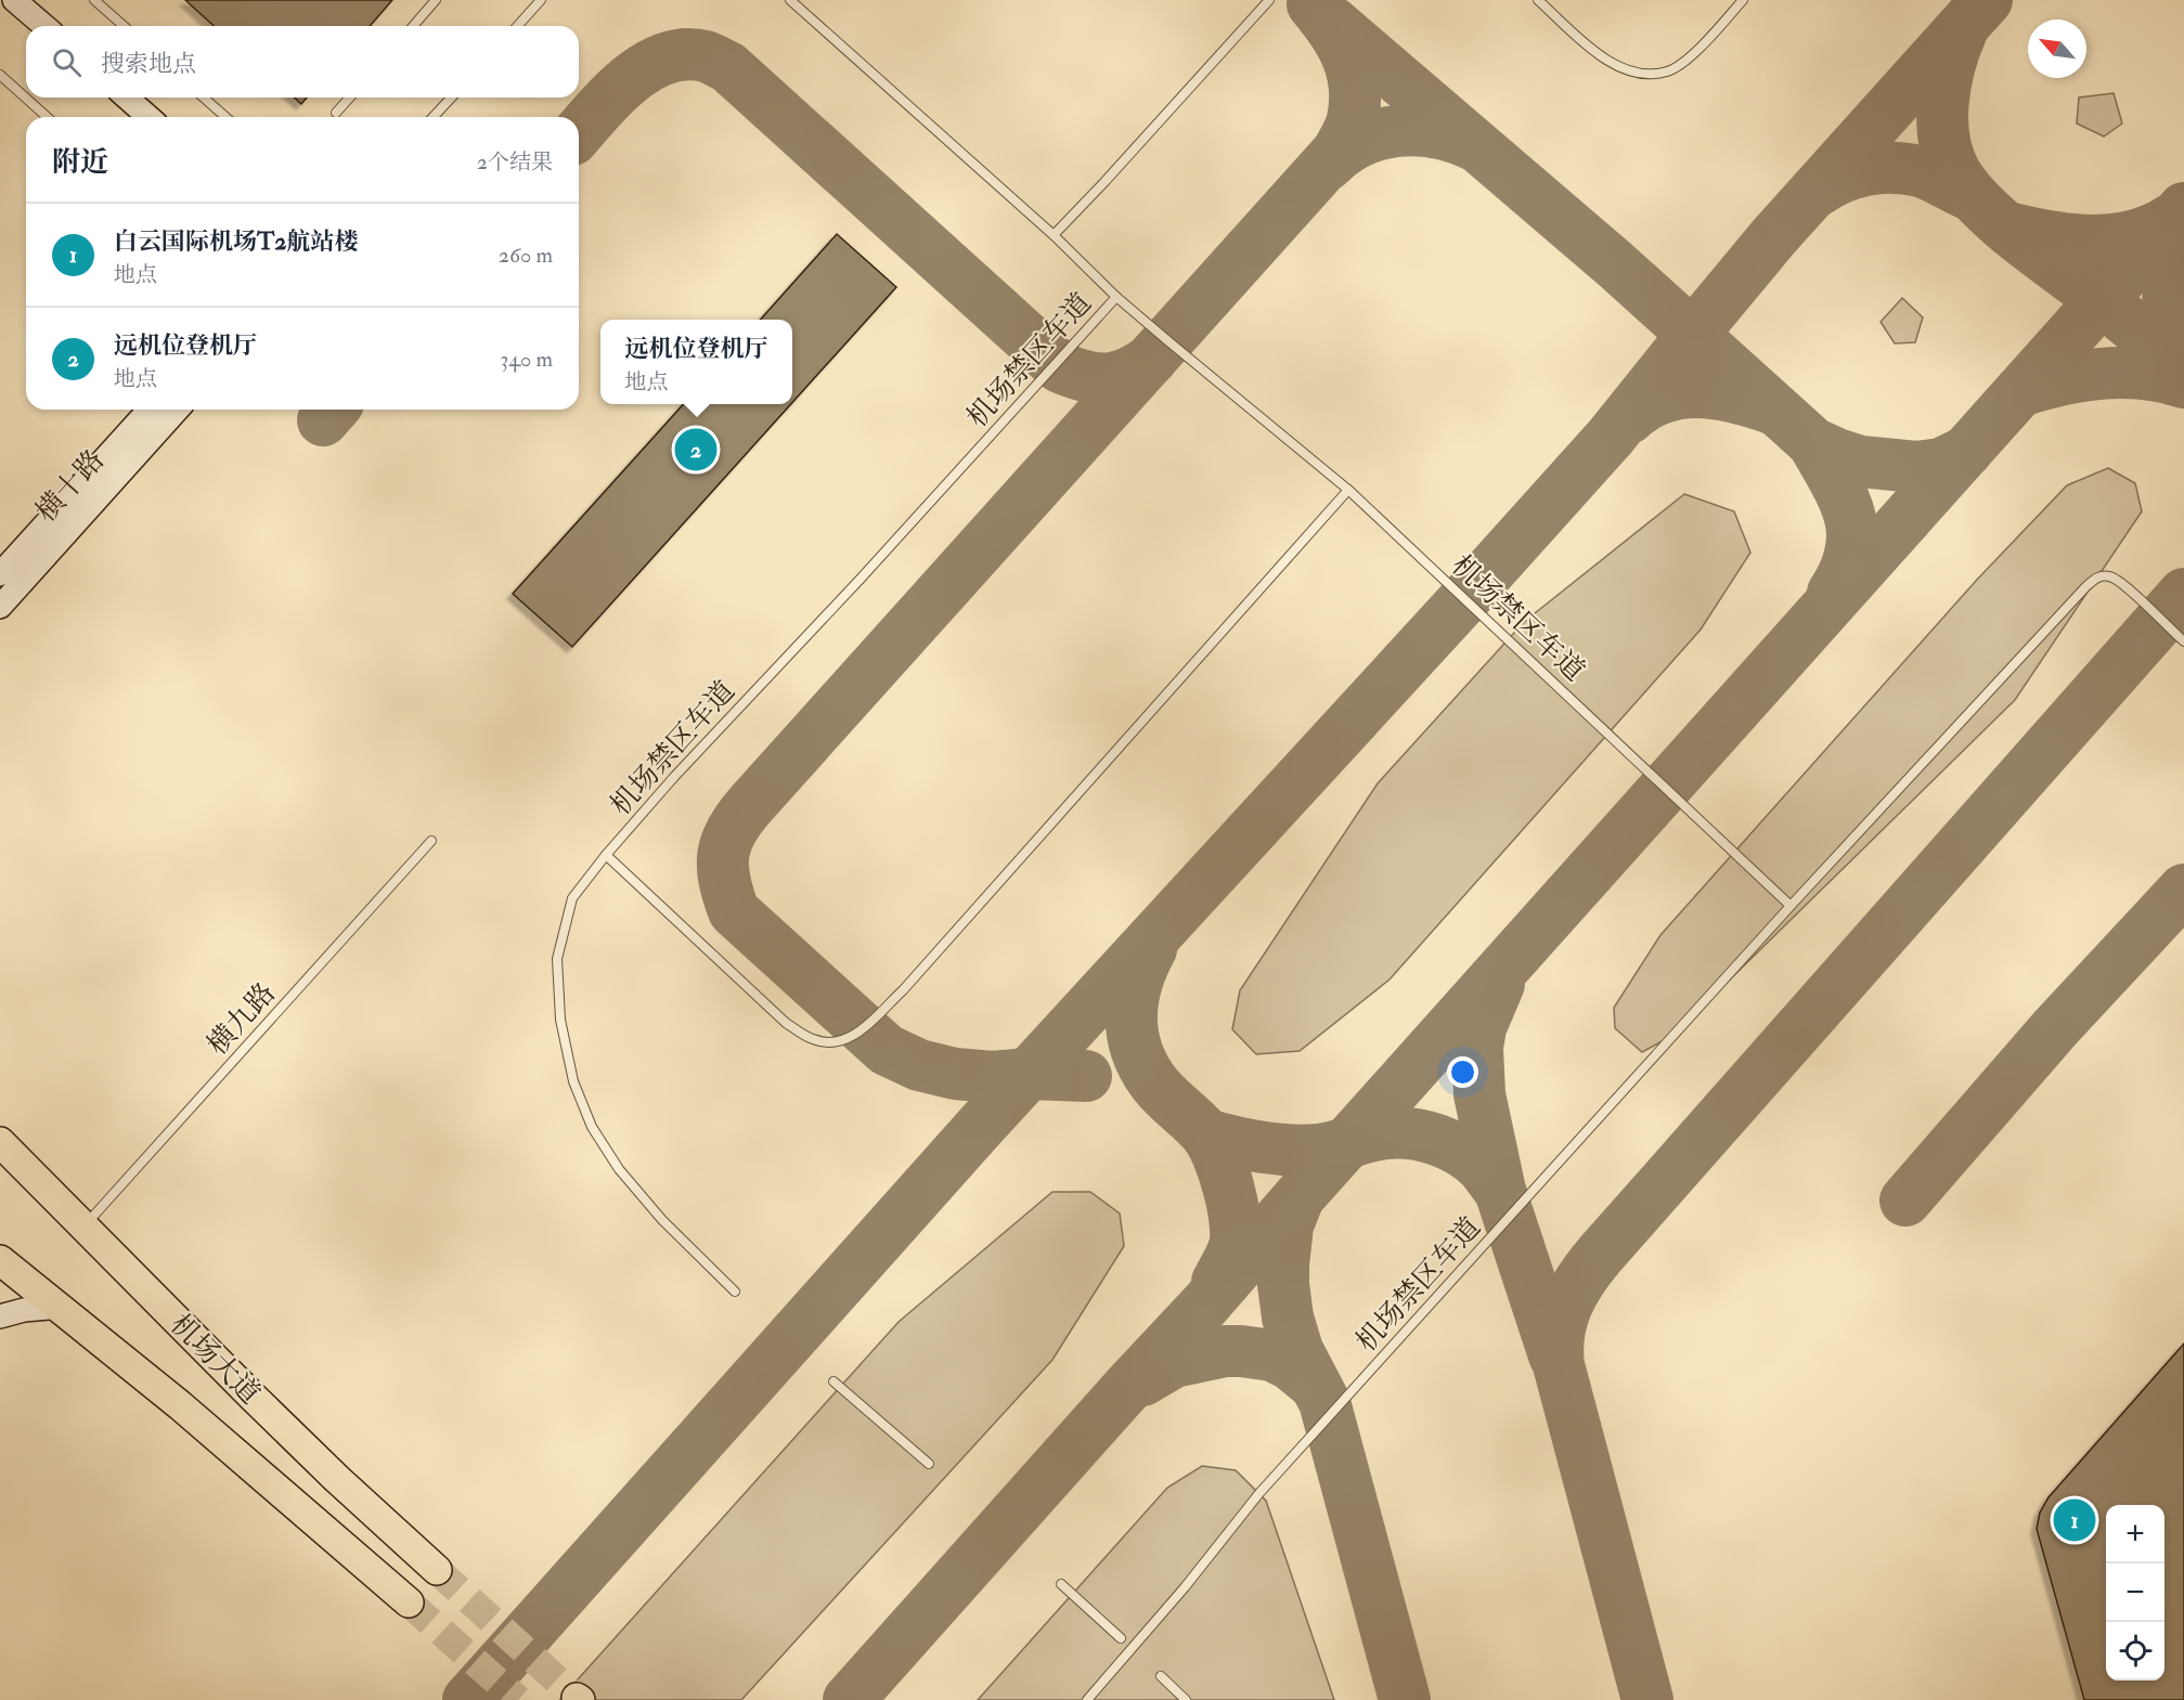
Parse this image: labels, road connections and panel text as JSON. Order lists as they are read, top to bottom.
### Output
{
  "streets": {
    "highway": ["机场大道"],
    "street": ["横十路"],
    "lane": ["机场禁区车道", "横九路"]
  },
  "crossings": [
    ["横九路", "机场大道"]
  ],
  "north": "top left",
  "page": {
    "search": "搜索地点",
    "heading": ["附近", "2个结果"],
    "list": [
      {
        "mark": "1",
        "name": "白云国际机场T2航站楼",
        "note": "地点",
        "value": "260 m"
      },
      {
        "mark": "2",
        "name": "远机位登机厅",
        "note": "地点",
        "value": "340 m"
      }
    ],
    "popup": ["远机位登机厅", "地点"],
    "pins": ["2", "1"],
    "map_buttons": ["+", "−"]
  }
}
